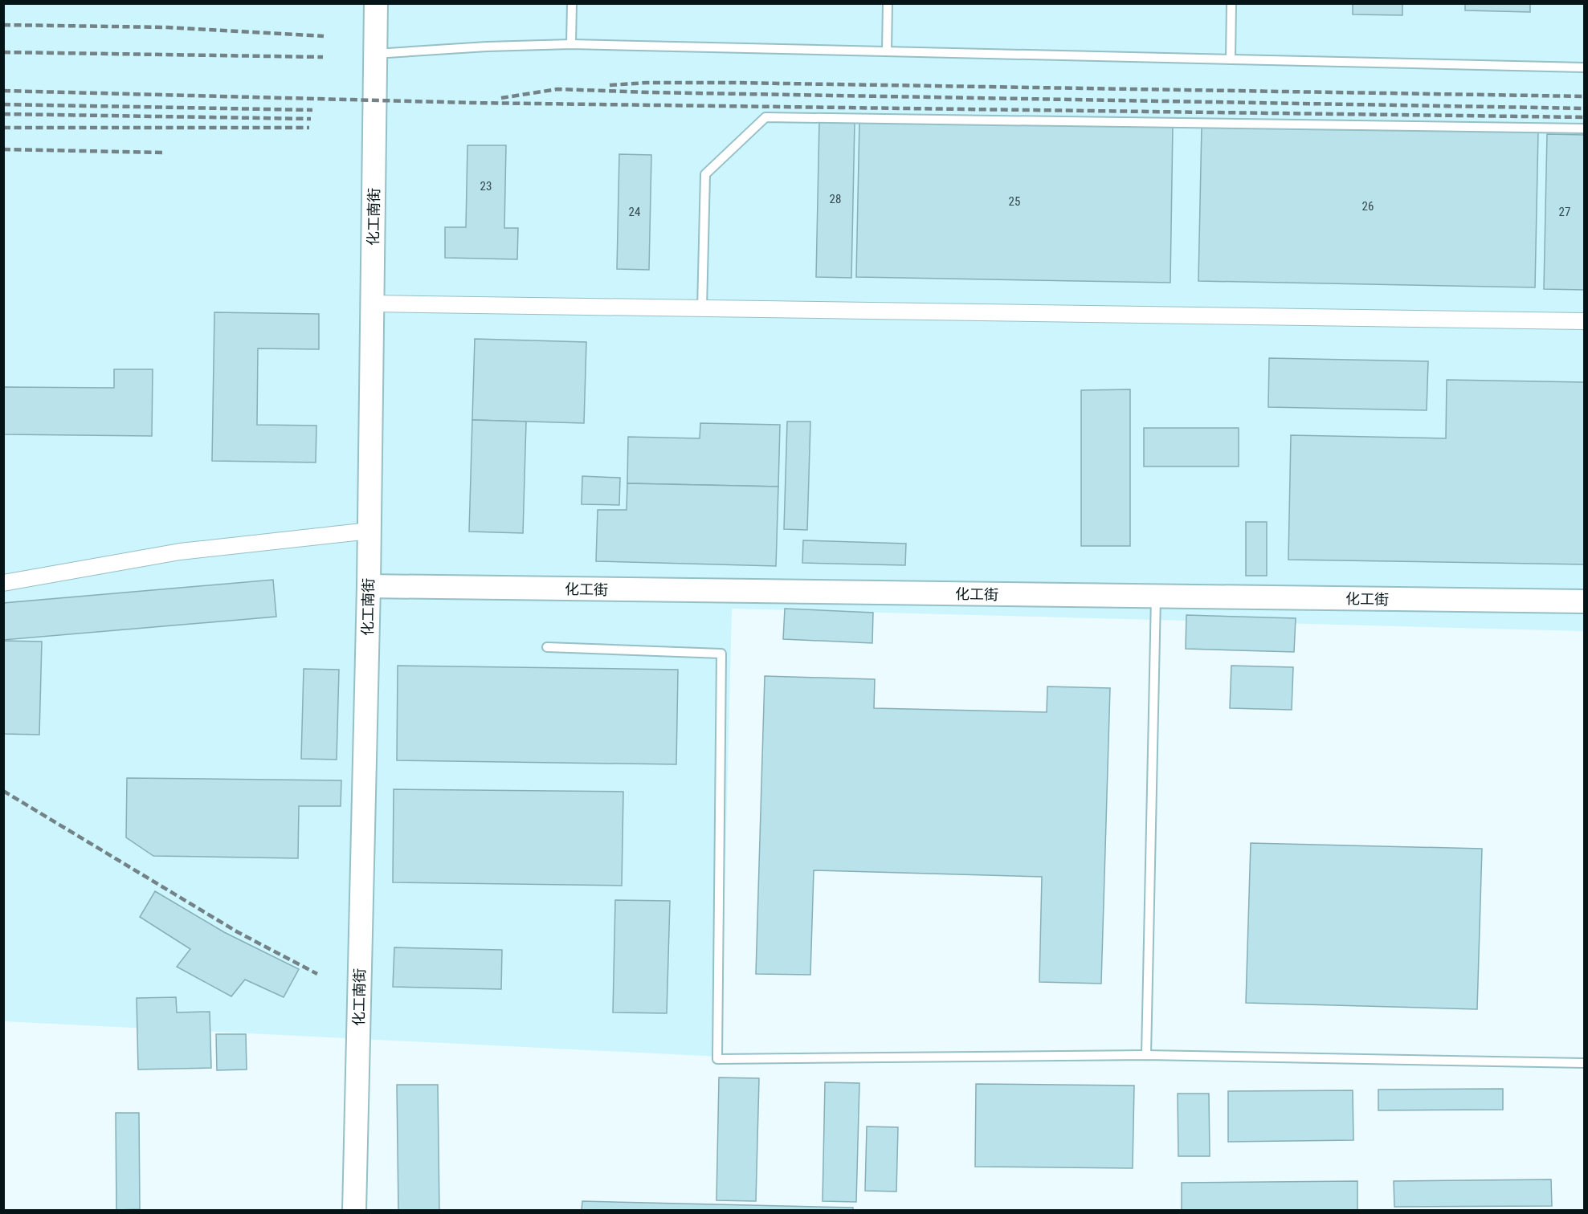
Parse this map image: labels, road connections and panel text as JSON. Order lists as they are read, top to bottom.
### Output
{
  "streets": {
    "street": ["化工南街", "化工街"]
  },
  "crossings": [
    ["化工南街", "化工街"]
  ],
  "house_numbers": [
    "23",
    "28",
    "25",
    "26",
    "24",
    "27"
  ]
}
